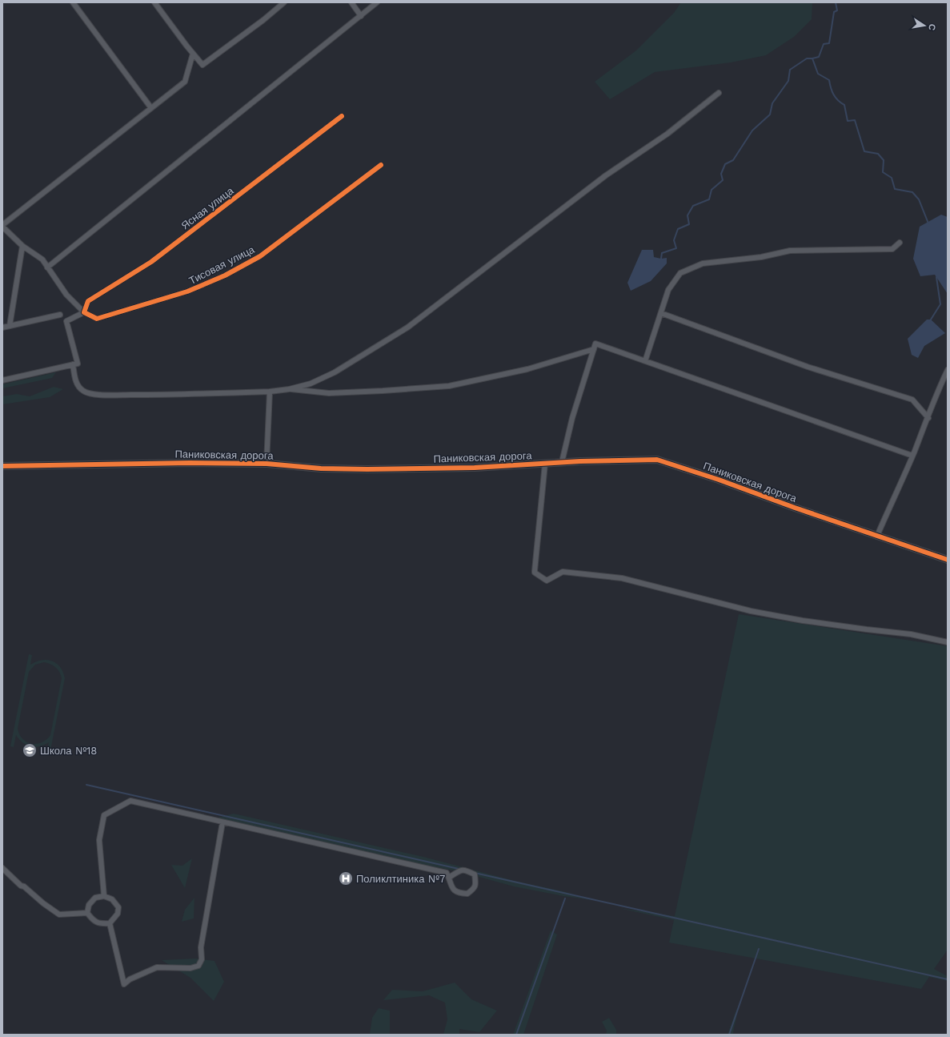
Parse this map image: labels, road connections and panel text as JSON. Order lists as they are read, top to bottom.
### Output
{
  "streets": {
    "street": ["Ясная улица", "Тисовая улица", "Паниковская дорога"]
  },
  "crossings": [
    ["Ясная улица", "Тисовая улица"]
  ],
  "places": {
    "school or university": ["Школа №18"],
    "hospital": ["Поликлтиника №7"]
  },
  "north": "right"
}
